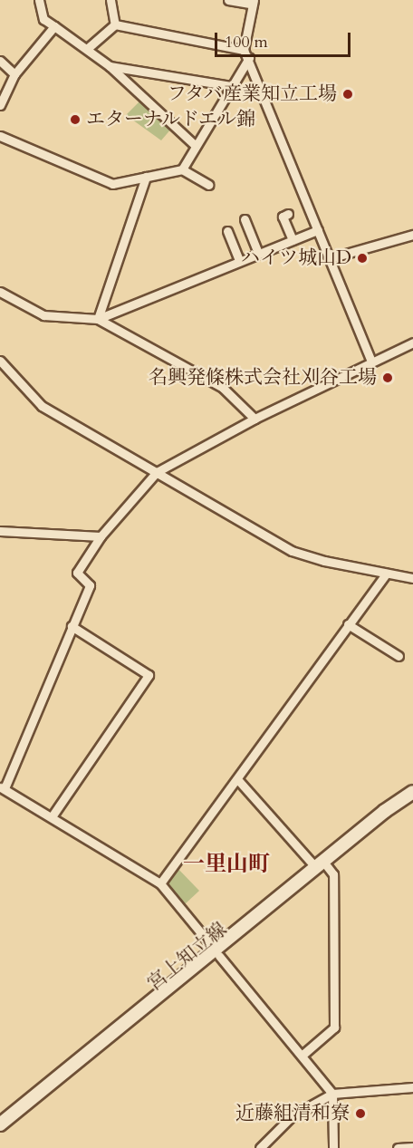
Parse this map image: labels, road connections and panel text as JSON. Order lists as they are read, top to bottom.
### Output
{
  "streets": {
    "main road": ["宮上知立線"]
  },
  "districts": ["一里山町"],
  "places": [
    "フタバ産業知立工場",
    "エターナルドエル錦",
    "ハイツ城山D",
    "名興発條株式会社刈谷工場",
    "近藤組清和寮"
  ],
  "scale_bar": "100 m"
}
